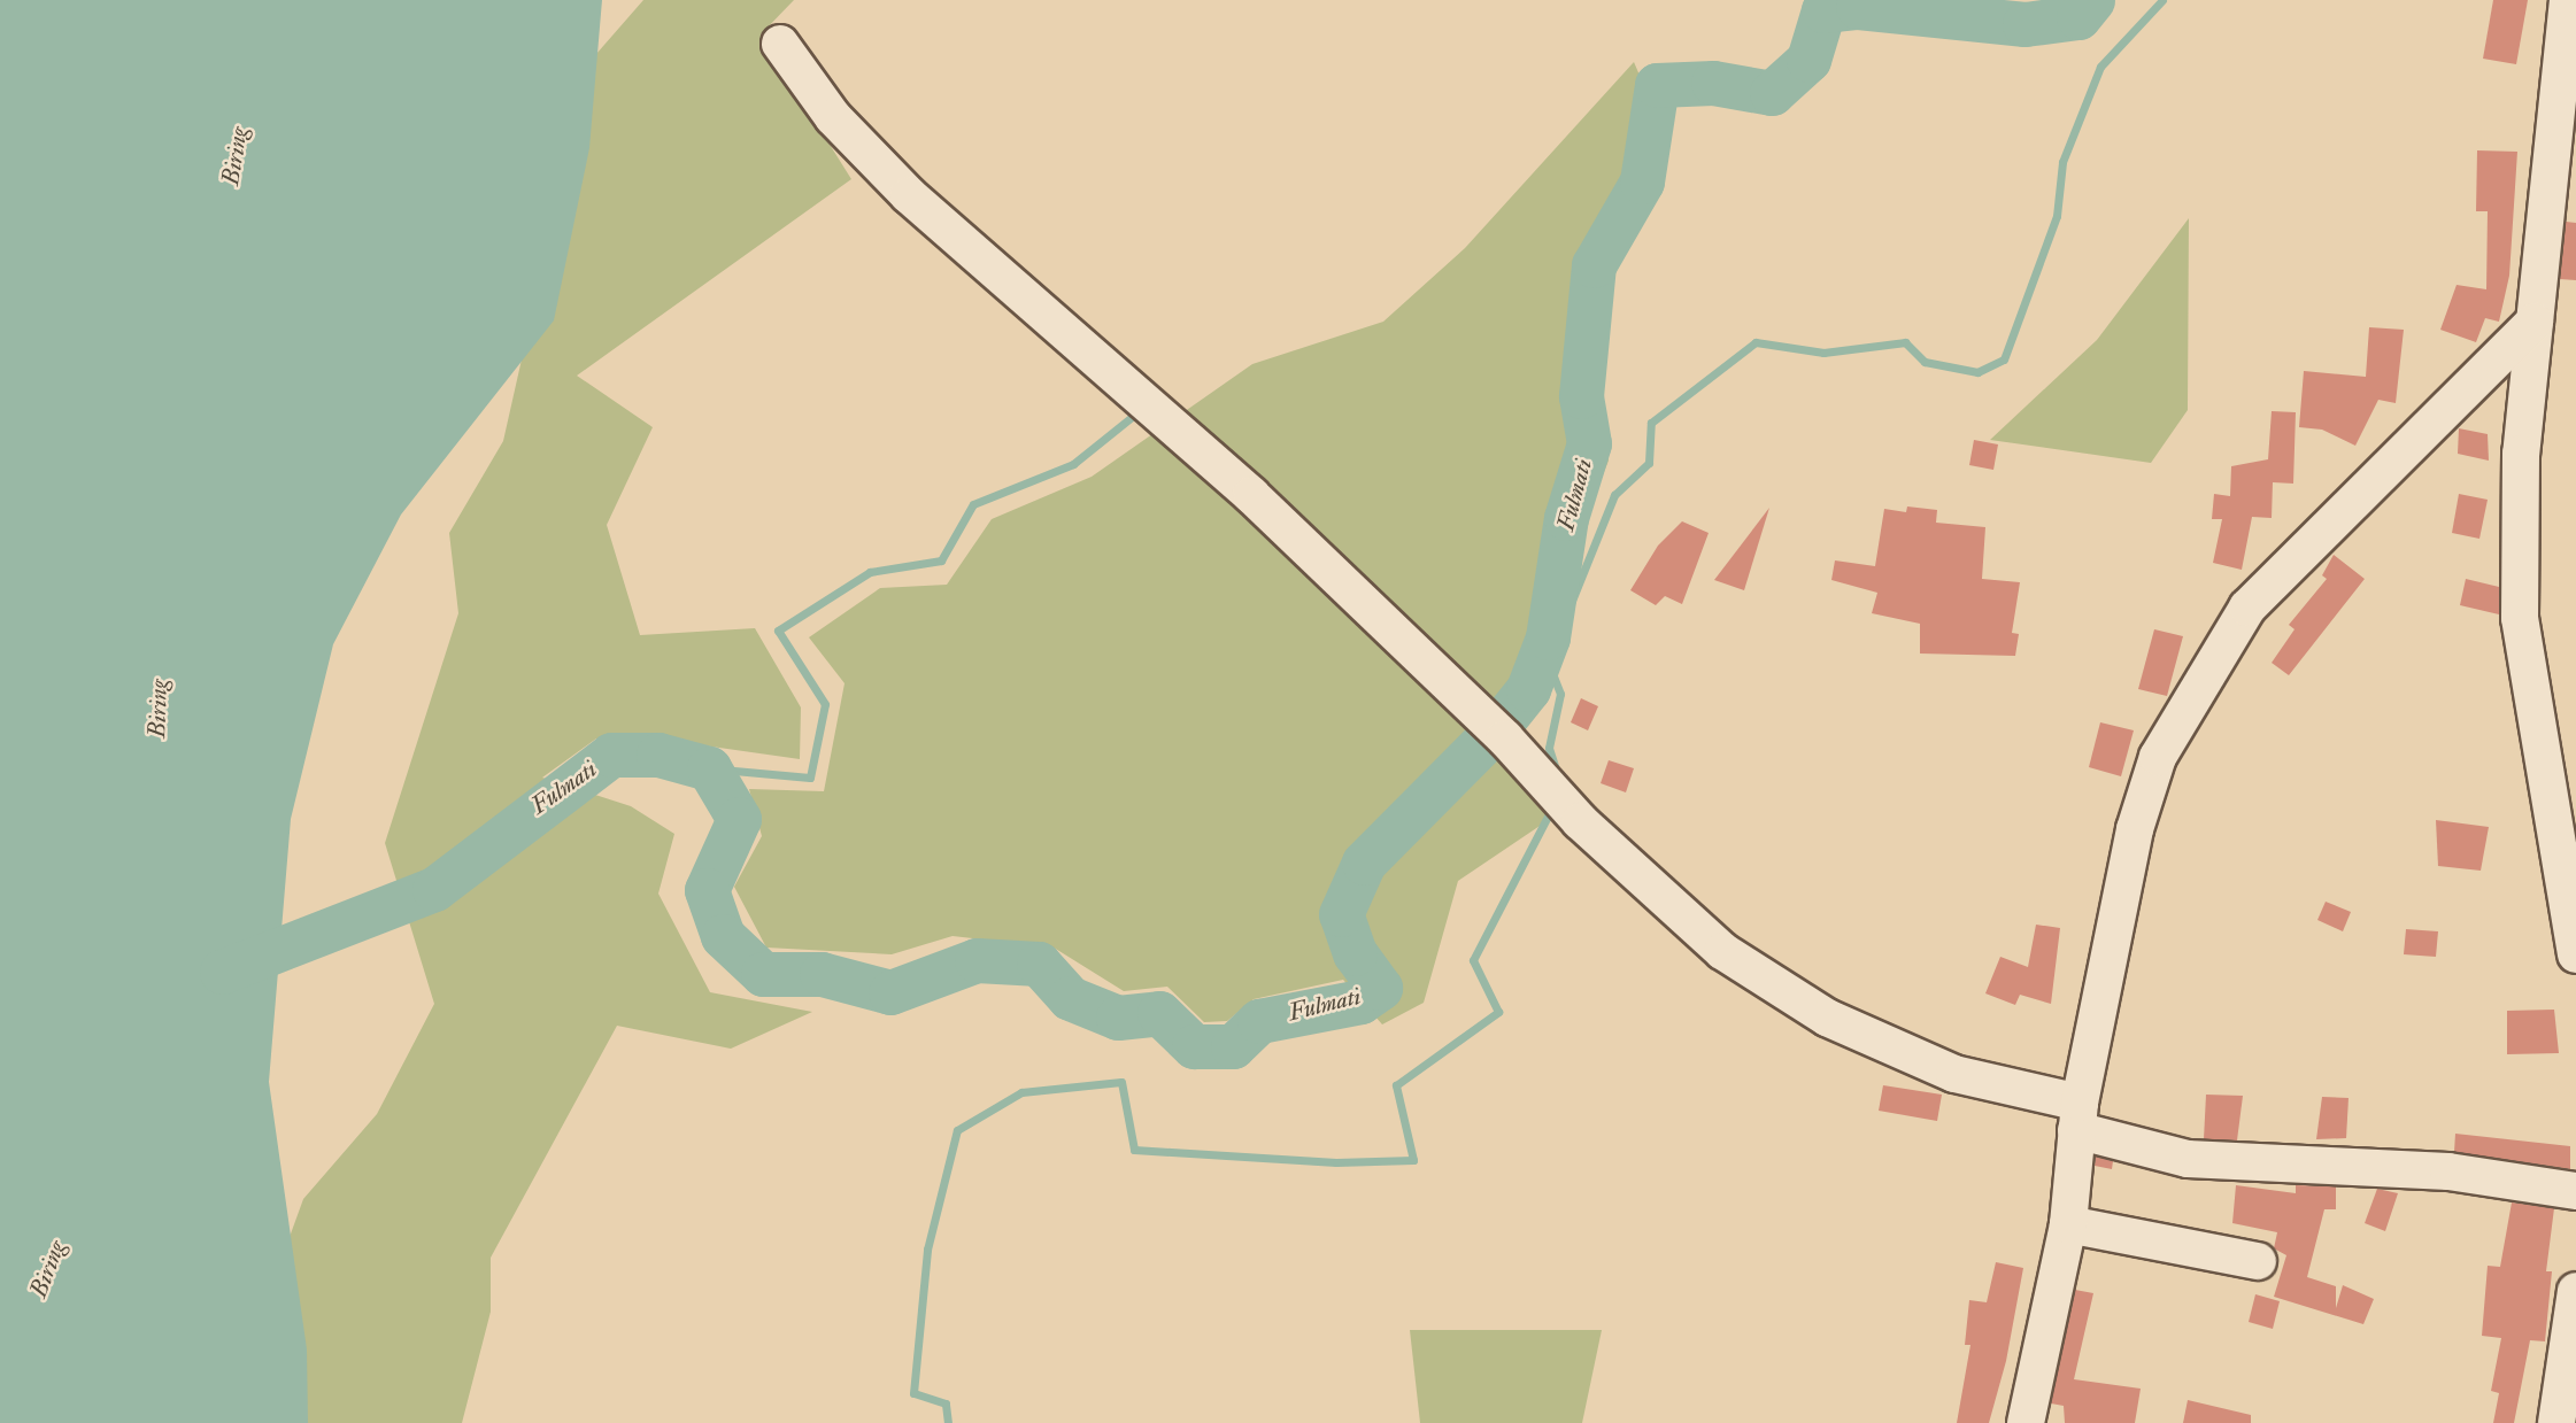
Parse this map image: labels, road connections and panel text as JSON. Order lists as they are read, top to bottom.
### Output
{
  "water": ["Biring", "Fulmati"]
}
